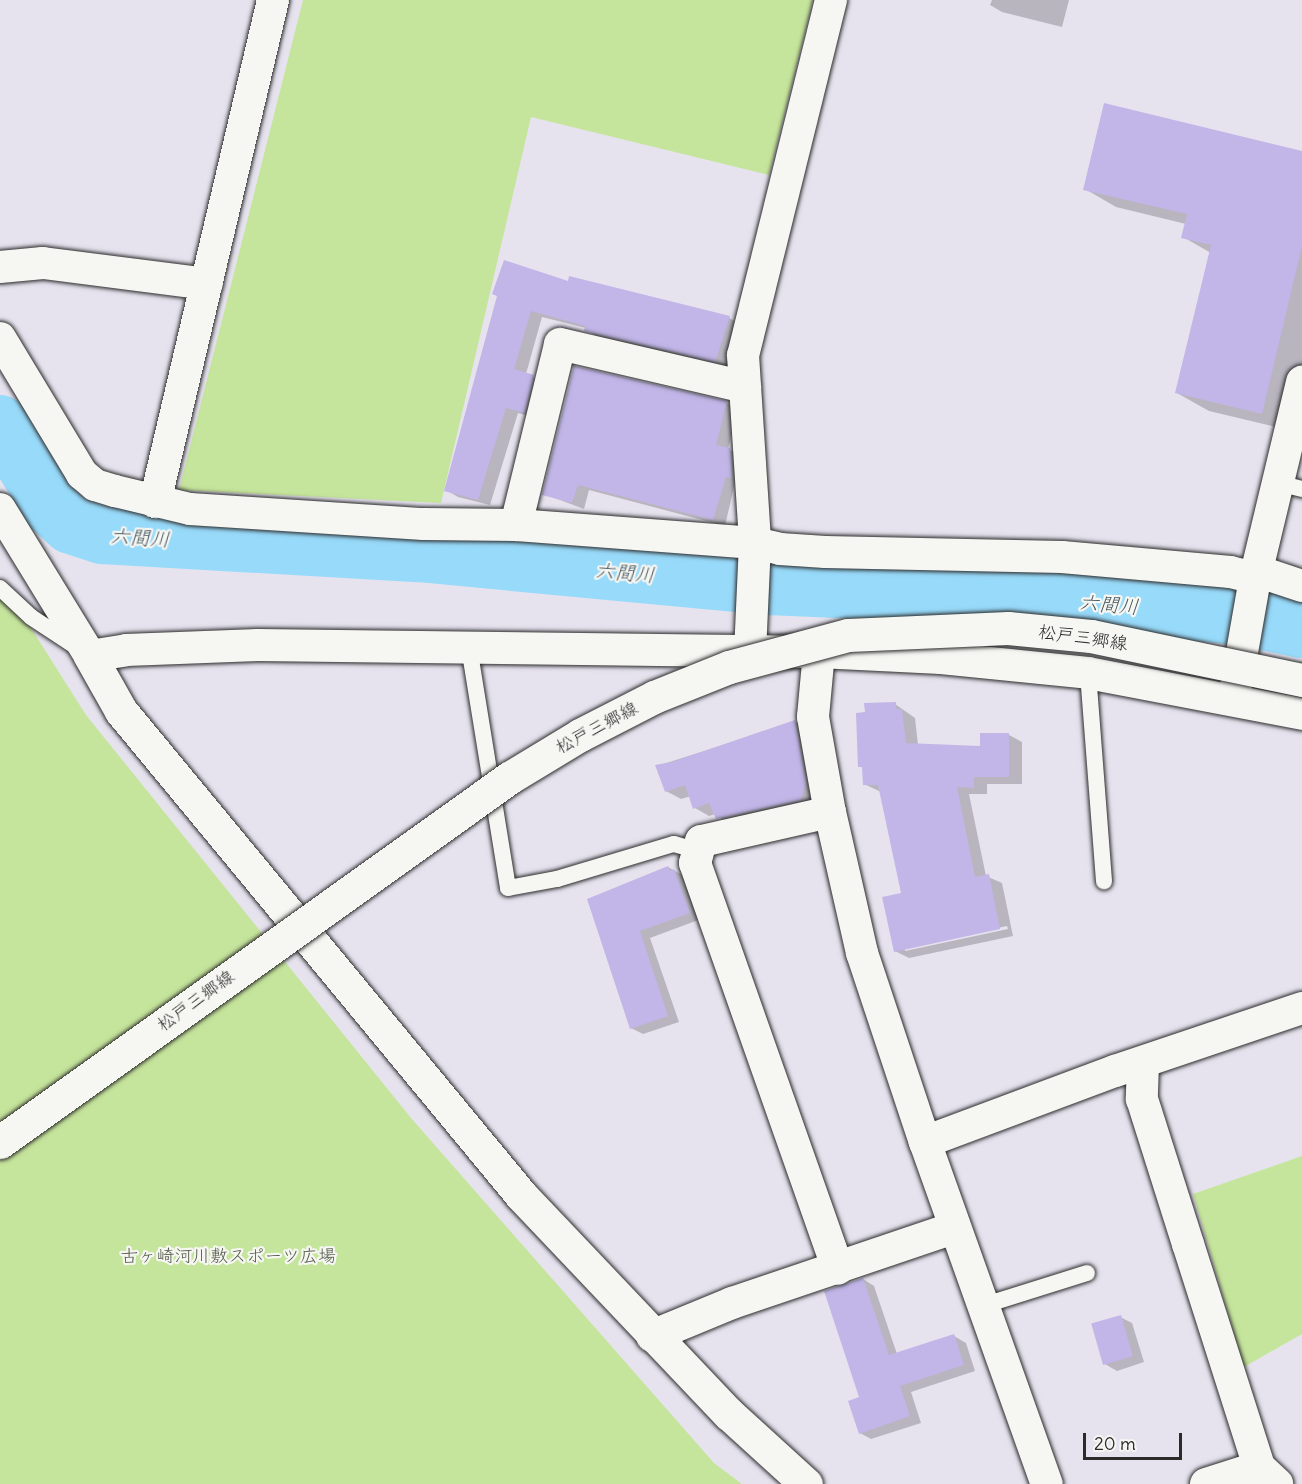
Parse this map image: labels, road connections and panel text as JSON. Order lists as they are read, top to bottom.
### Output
{
  "streets": {
    "main road": ["松戸三郷線"]
  },
  "water": ["六間川"],
  "parks": ["古ヶ崎河川敷スポーツ広場"],
  "scale_bar": "20 m"
}
